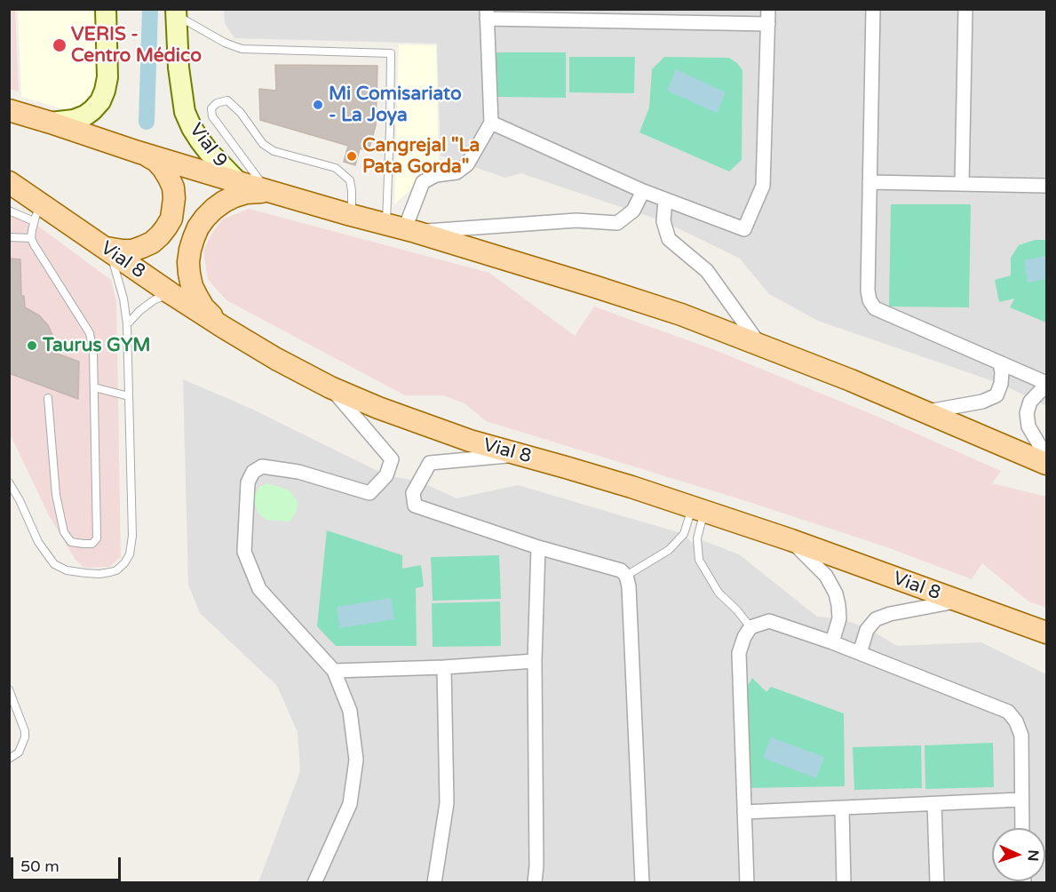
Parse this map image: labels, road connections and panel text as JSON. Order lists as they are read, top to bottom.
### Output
{
  "streets": {
    "main road": ["Vial 8"],
    "street": ["Vial 9"]
  },
  "places": [
    "VERIS - Centro Médico",
    "Mi Comisariato - La Joya",
    "Cangrejal \"La Pata Gorda\"",
    "Taurus GYM"
  ],
  "scale_bar": "50 m",
  "north": "right"
}
